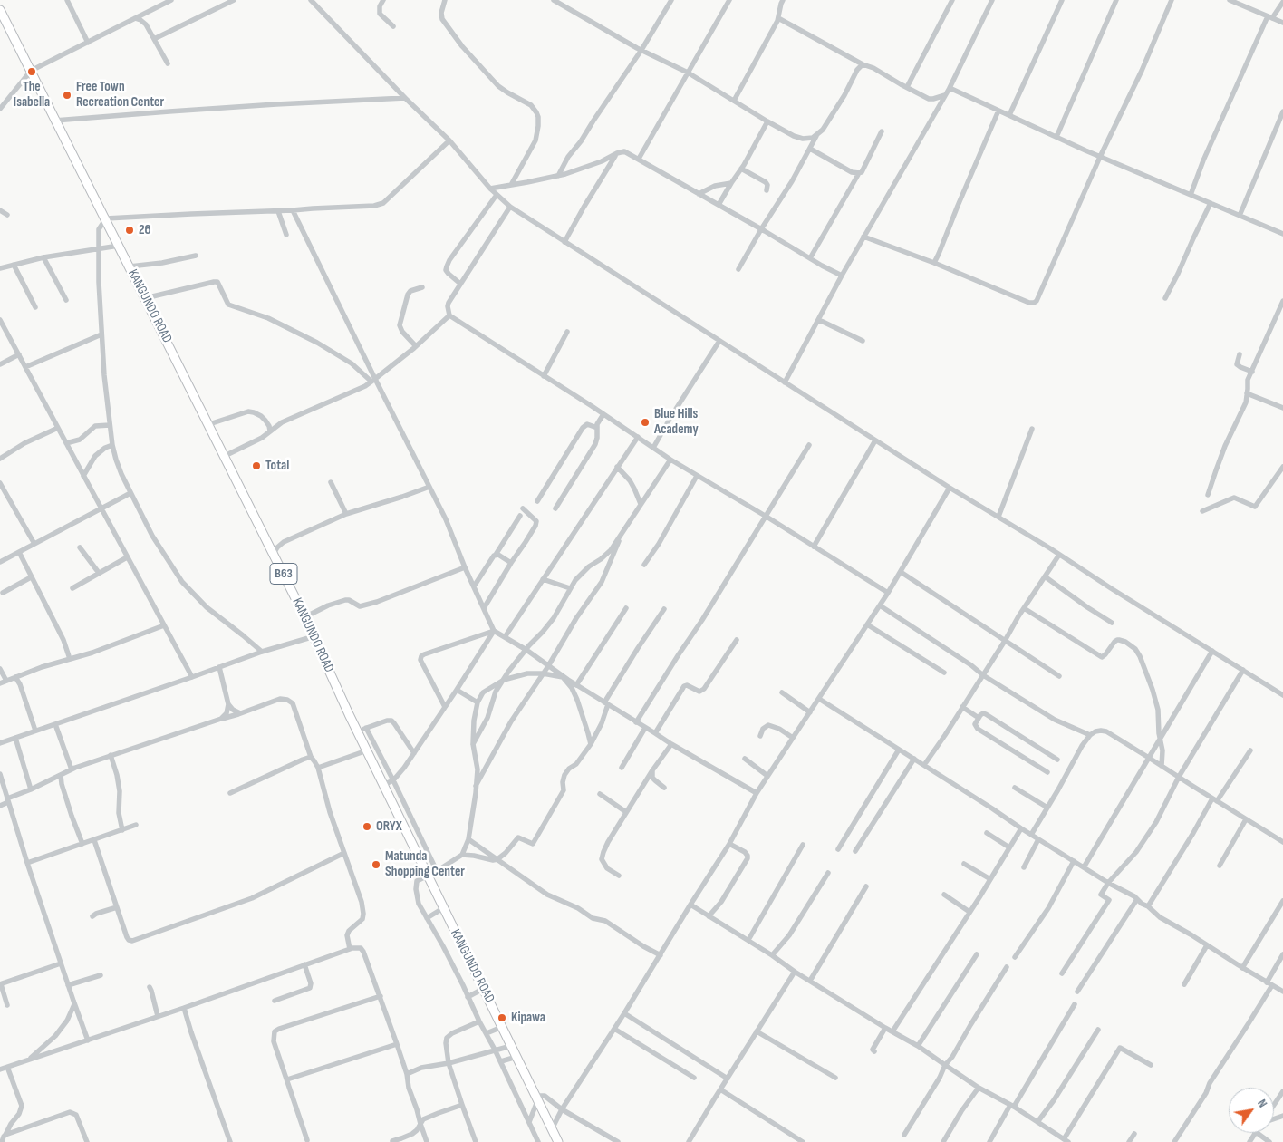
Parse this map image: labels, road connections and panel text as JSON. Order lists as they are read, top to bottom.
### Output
{
  "streets": {
    "highway": ["KANGUNDO ROAD", "B63"]
  },
  "places": [
    "The Isabella",
    "Free Town Recreation Center",
    "26",
    "Blue Hills Academy",
    "Total",
    "ORYX",
    "Matunda Shopping Center",
    "Kipawa"
  ],
  "north": "top right"
}
